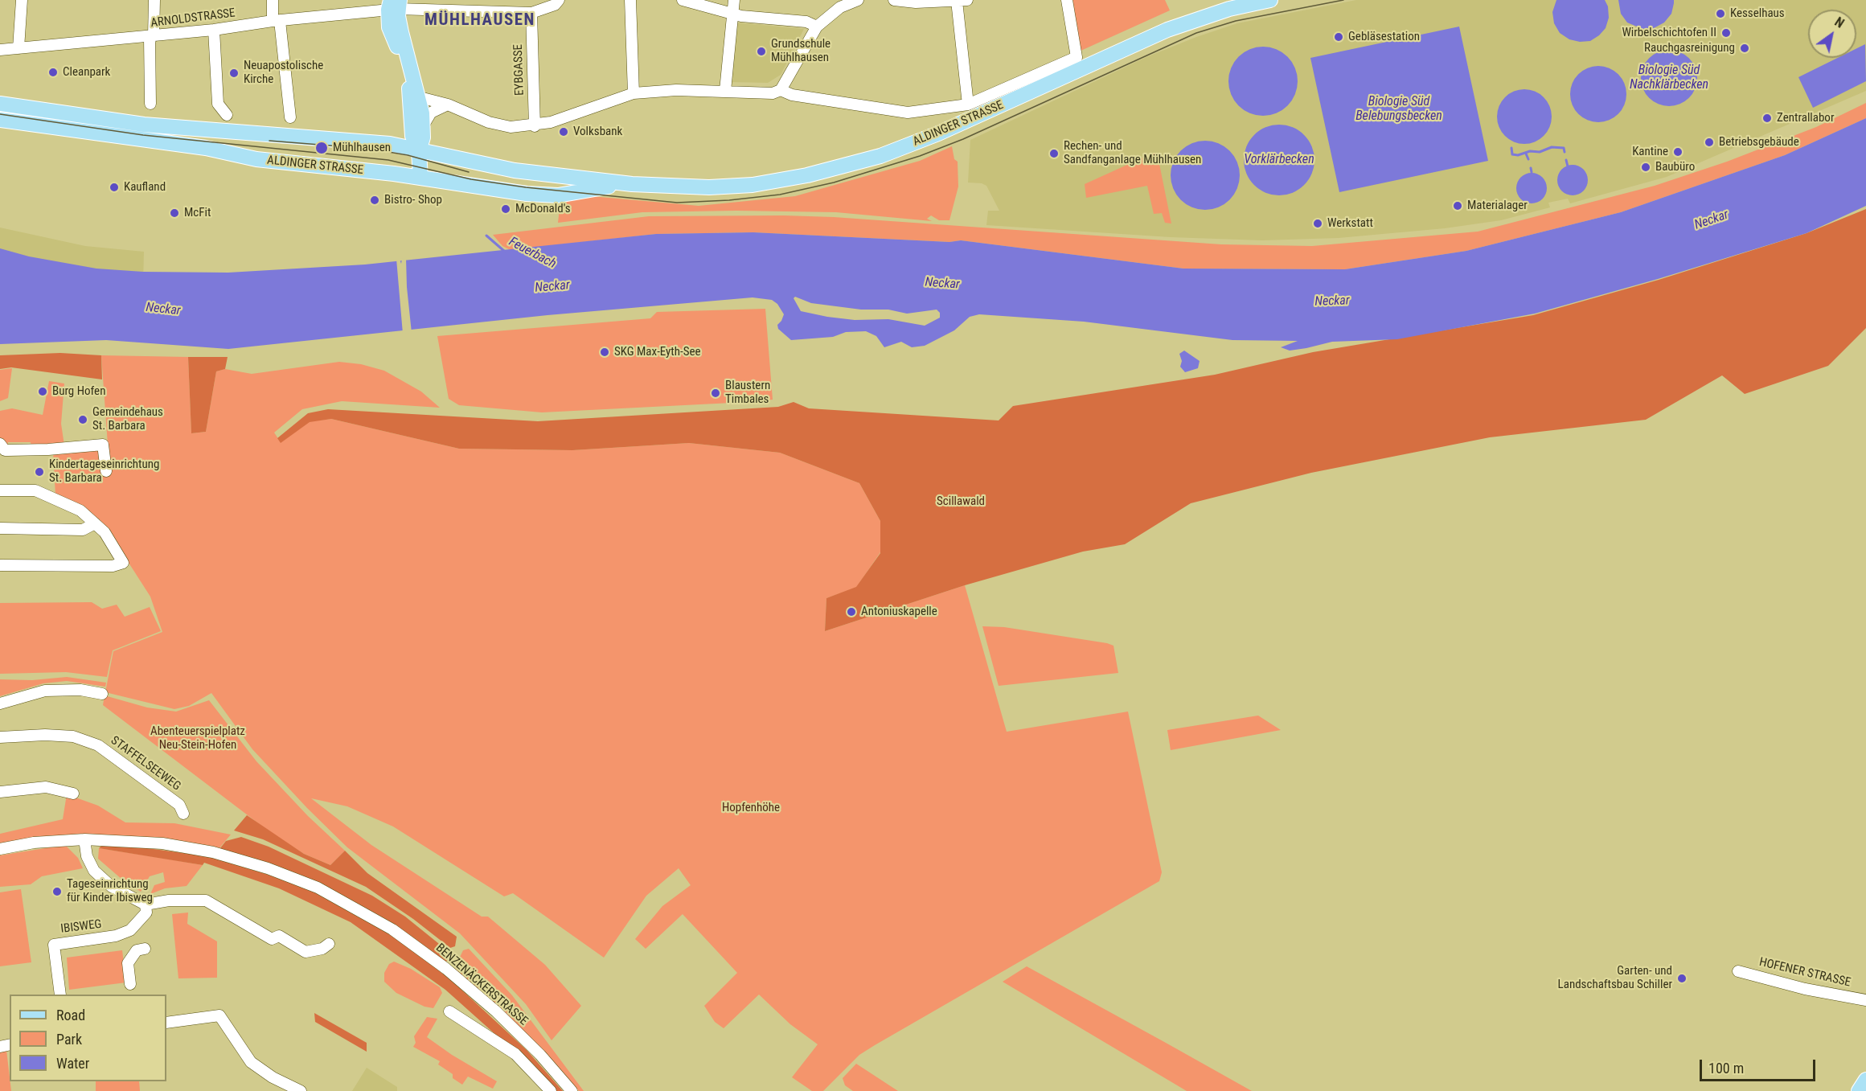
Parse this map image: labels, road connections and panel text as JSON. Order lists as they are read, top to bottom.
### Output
{
  "streets": {
    "main road": ["ALDINGER STRASSE"],
    "street": [
      "ARNOLDSTRASSE",
      "EYBGASSE",
      "STAFFELSEEWEG",
      "IBISWEG",
      "HOFENER STRASSE",
      "BENZENÄCKERSTRASSE"
    ]
  },
  "crossings": [
    ["ARNOLDSTRASSE", "EYBGASSE"],
    ["EYBGASSE", "ALDINGER STRASSE"]
  ],
  "districts": ["MÜHLHAUSEN"],
  "water": [
    "Biologie Süd Nachklärbecken",
    "Biologie Süd Belebungsbecken",
    "Vorklärbecken",
    "Neckar",
    "Feuerbach"
  ],
  "parks": ["Scillawald", "Abenteuerspielplatz Neu-Stein-Hofen", "Hopfenhöhe"],
  "places": [
    "Kesselhaus",
    "Wirbelschichtofen II",
    "Gebläsestation",
    "Rauchgasreinigung",
    "Grundschule Mühlhausen",
    "Cleanpark",
    "Neuapostolische Kirche",
    "Zentrallabor",
    "Volksbank",
    "Betriebsgebäude",
    "Mühlhausen",
    "Kantine",
    "Rechen- und Sandfanganlage Mühlhausen",
    "Baubüro",
    "Kaufland",
    "Bistro- Shop",
    "Materialager",
    "McDonald's",
    "McFit",
    "Werkstatt",
    "SKG Max-Eyth-See",
    "Burg Hofen",
    "Blaustern Timbales",
    "Gemeindehaus St. Barbara",
    "Kindertageseinrichtung St. Barbara",
    "Antoniuskapelle",
    "Tageseinrichtung für Kinder Ibisweg",
    "Garten- und Landschaftsbau Schiller"
  ],
  "legend": ["Road", "Park", "Water"],
  "scale_bar": "100 m",
  "north": "top right"
}
